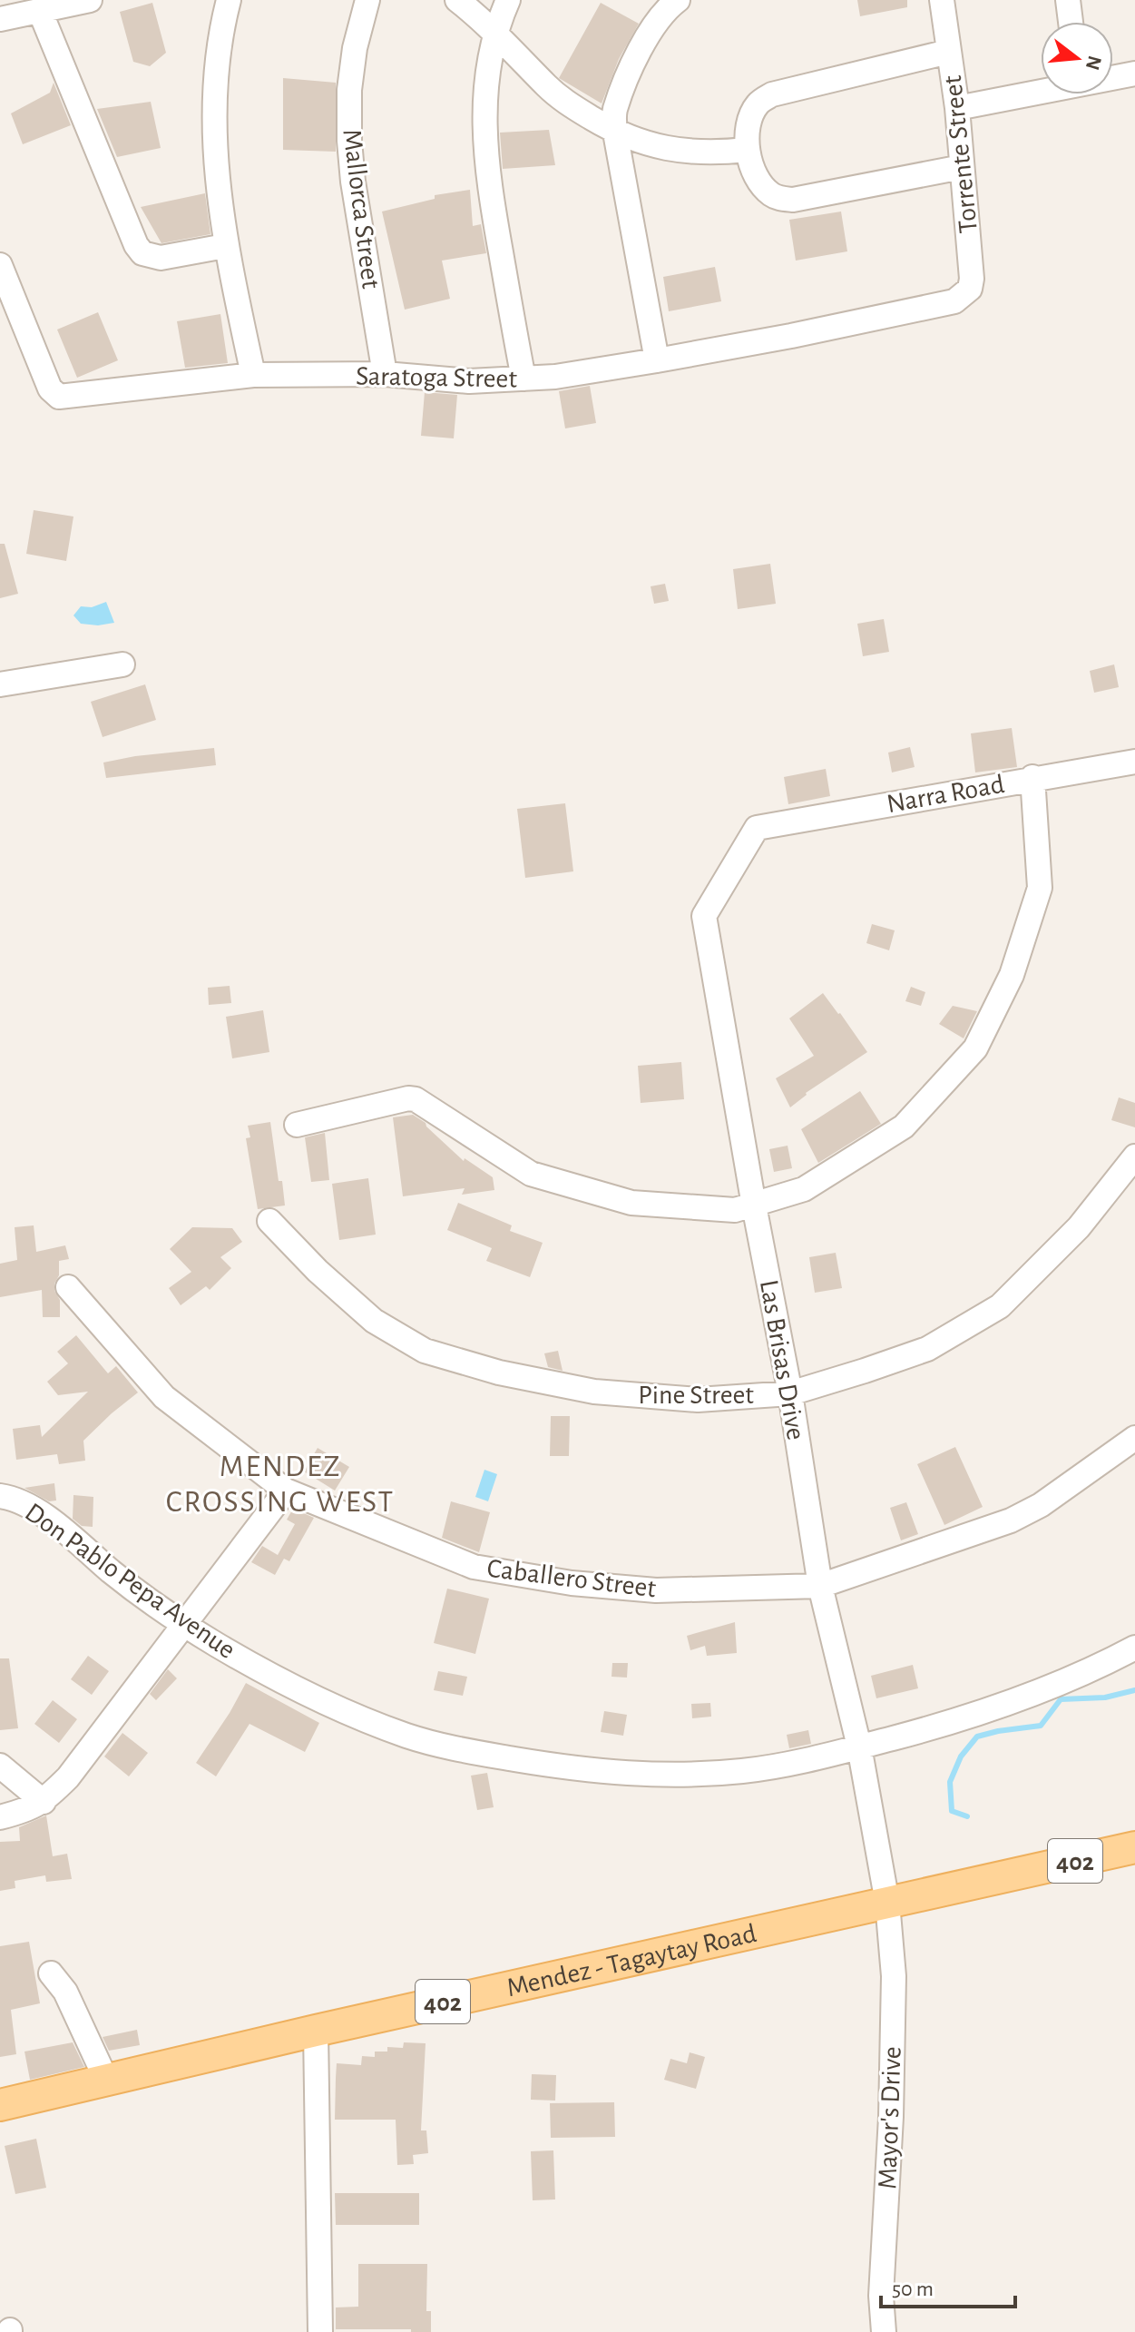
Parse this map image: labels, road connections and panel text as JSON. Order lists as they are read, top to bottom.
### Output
{
  "streets": {
    "main road": ["402", "Mendez - Tagaytay Road"],
    "street": [
      "Torrente Street",
      "Mallorca Street",
      "Saratoga Street",
      "Narra Road",
      "Las Brisas Drive",
      "Pine Street",
      "Caballero Street",
      "Don Pablo Pepa Avenue",
      "Mayor's Drive"
    ]
  },
  "crossings": [
    ["Torrente Street", "Saratoga Street"],
    ["Mallorca Street", "Saratoga Street"],
    ["Narra Road", "Las Brisas Drive"],
    ["Las Brisas Drive", "Pine Street"],
    ["Las Brisas Drive", "Caballero Street"],
    ["Las Brisas Drive", "Don Pablo Pepa Avenue"],
    ["Las Brisas Drive", "Mendez - Tagaytay Road"],
    ["Las Brisas Drive", "Mayor's Drive"],
    ["Mendez - Tagaytay Road", "Mayor's Drive"]
  ],
  "districts": ["MENDEZ CROSSING WEST"],
  "scale_bar": "50 m",
  "north": "right"
}
